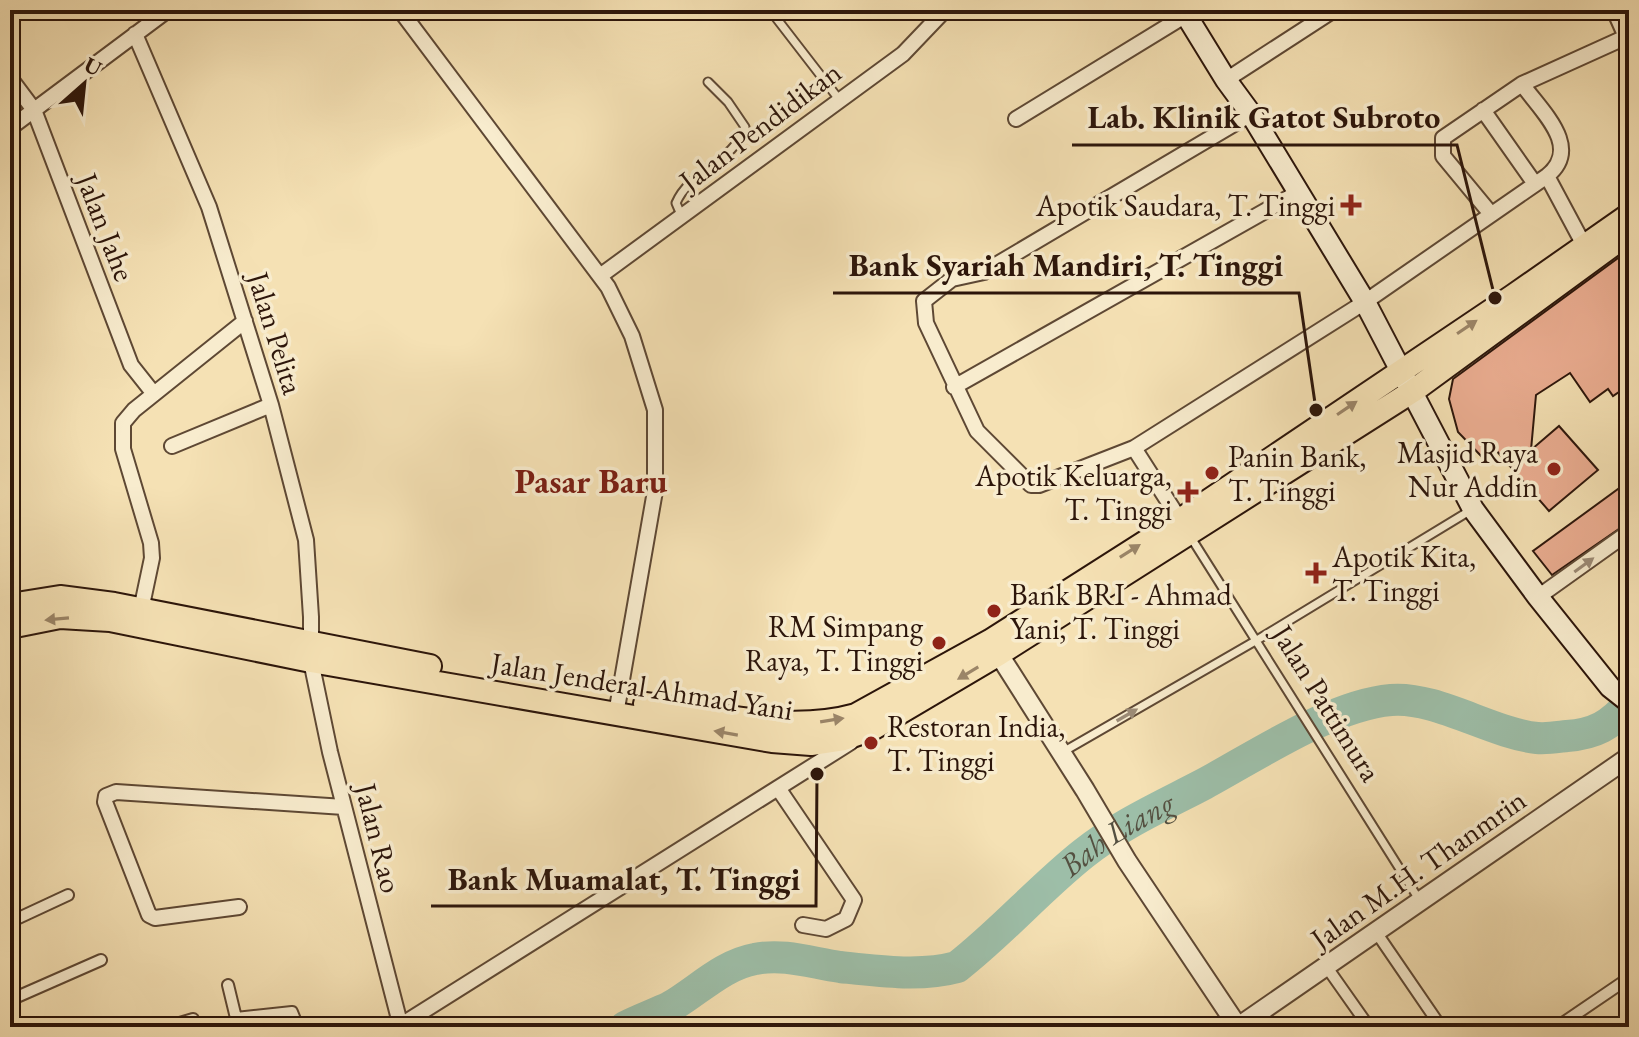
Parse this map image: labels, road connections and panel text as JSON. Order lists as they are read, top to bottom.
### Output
{
  "streets": {
    "main road": ["Jalan Jenderal Ahmad Yani"],
    "street": [
      "Jalan Pendidikan",
      "Jalan Jahe",
      "Jalan Pelita",
      "Jalan Pattimura",
      "Jalan Rao",
      "Jalan M.H. Thanmrin"
    ]
  },
  "crossings": [
    ["Jalan Pelita", "Jalan Jenderal Ahmad Yani"],
    ["Jalan Pelita", "Jalan Rao"],
    ["Jalan Jenderal Ahmad Yani", "Jalan Pattimura"],
    ["Jalan Jenderal Ahmad Yani", "Jalan Rao"],
    ["Jalan Pattimura", "Jalan M.H. Thanmrin"]
  ],
  "districts": ["Pasar Baru"],
  "water": ["Bah Liang"],
  "places": {
    "health": ["Apotik Saudara, T. Tinggi", "Apotik Keluarga, T. Tinggi", "Apotik Kita, T. Tinggi"],
    "other": [
      "Lab. Klinik Gatot Subroto",
      "Bank Syariah Mandiri, T. Tinggi",
      "Masjid Raya Nur Addin",
      "Panin Bank, T. Tinggi",
      "Bank BRI - Ahmad Yani, T. Tinggi",
      "RM Simpang Raya, T. Tinggi",
      "Restoran India, T. Tinggi",
      "Bank Muamalat, T. Tinggi"
    ]
  },
  "north": "top right"
}
